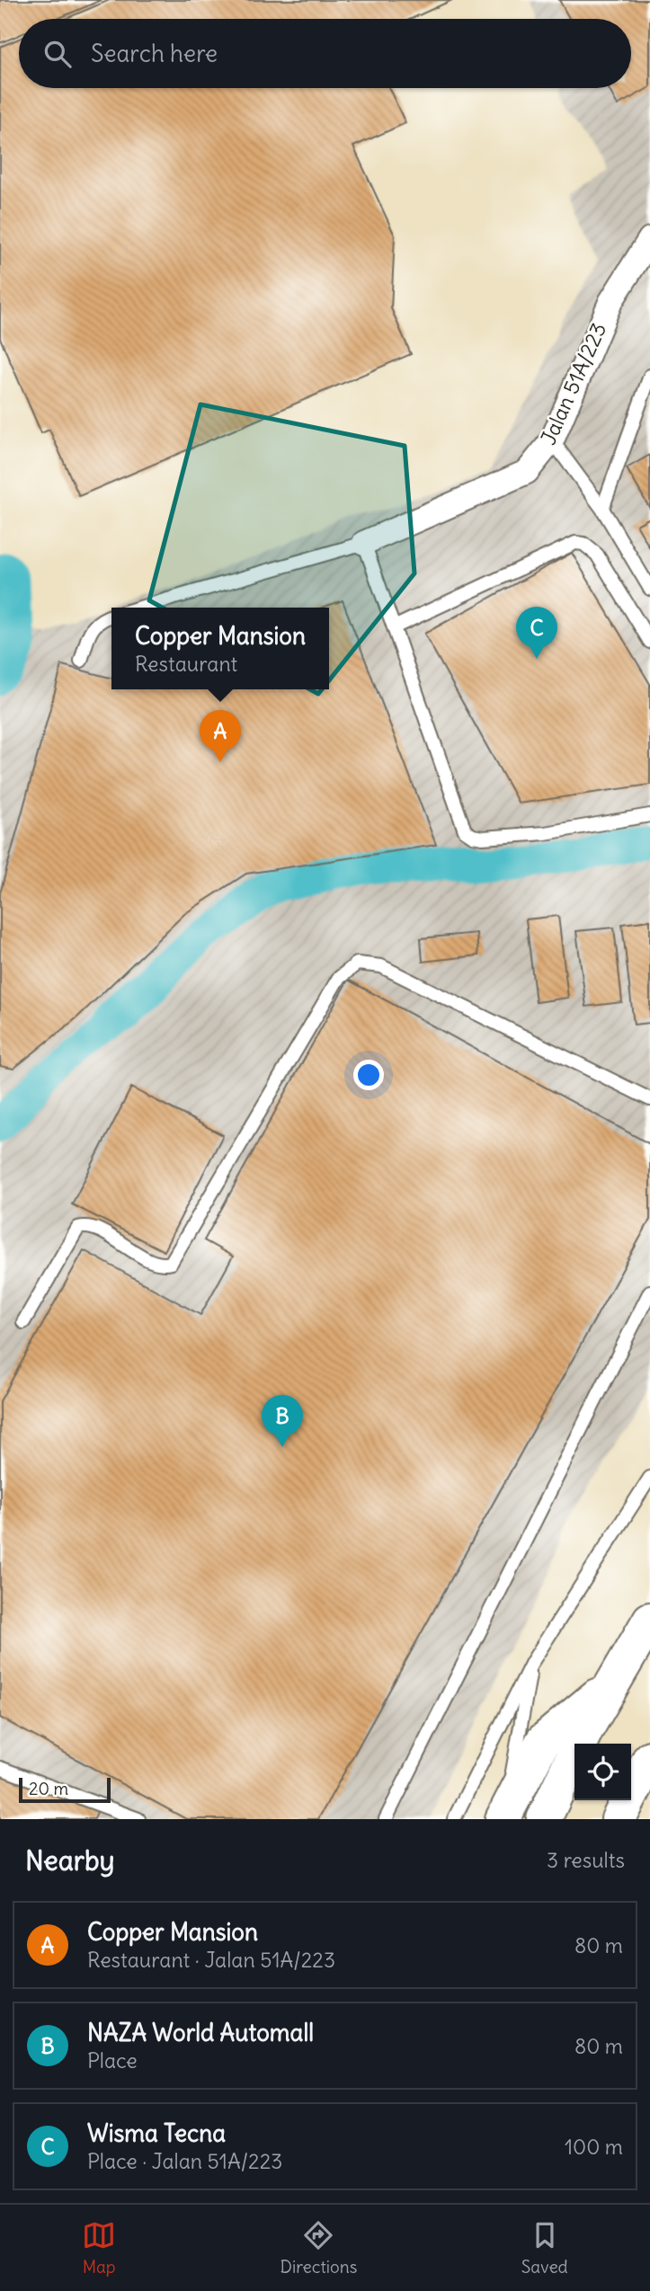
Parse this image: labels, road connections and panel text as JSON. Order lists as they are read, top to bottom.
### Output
{
  "streets": {
    "street": ["Jalan 51A/223"]
  },
  "scale_bar": "20 m",
  "page": {
    "search": "Search here",
    "pins": ["C", "A", "B"],
    "popup": ["Copper Mansion", "Restaurant"],
    "scale": "20 m",
    "heading": ["Nearby", "3 results"],
    "list": [
      {
        "mark": "A",
        "name": "Copper Mansion",
        "note": "Restaurant · Jalan 51A/223",
        "value": "80 m"
      },
      {
        "mark": "B",
        "name": "NAZA World Automall",
        "note": "Place",
        "value": "80 m"
      },
      {
        "mark": "C",
        "name": "Wisma Tecna",
        "note": "Place · Jalan 51A/223",
        "value": "100 m"
      }
    ],
    "nav": ["Map", "Directions", "Saved"]
  }
}
